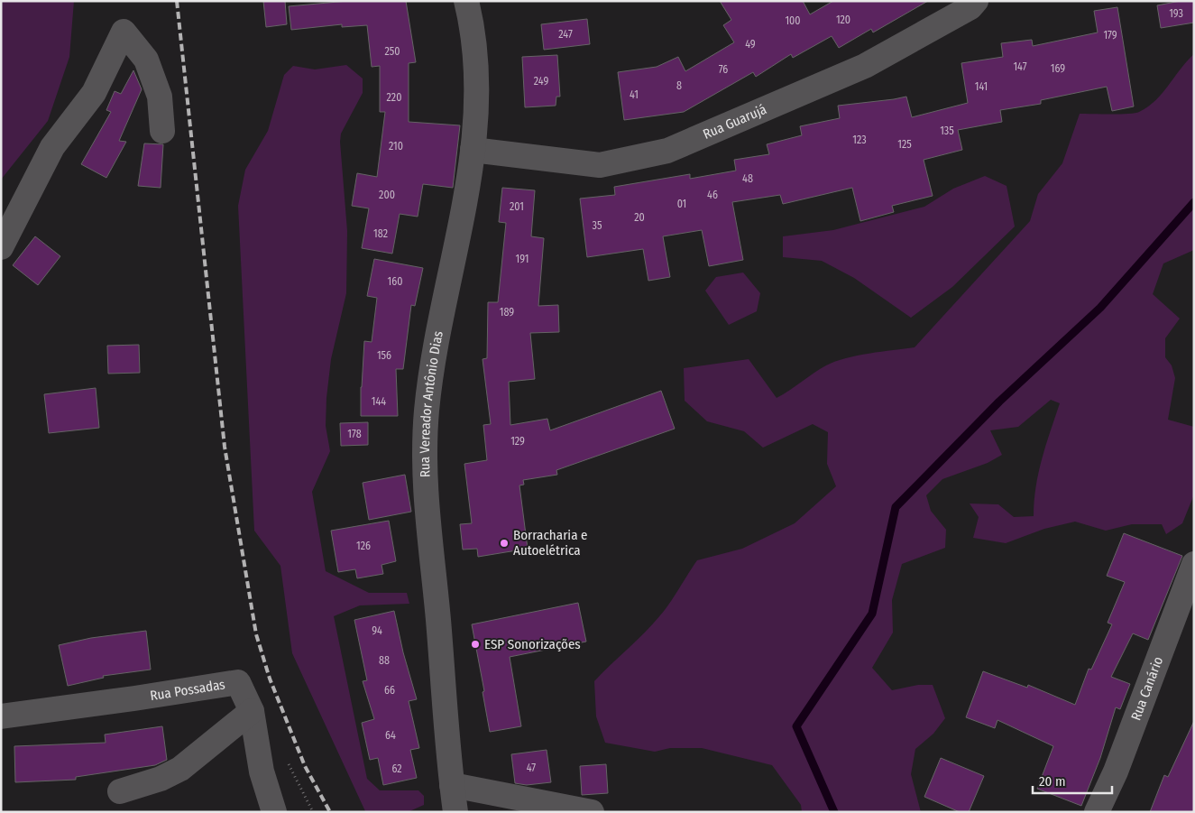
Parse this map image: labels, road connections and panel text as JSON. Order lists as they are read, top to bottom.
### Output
{
  "streets": {
    "street": [
      "Rua Guarujá",
      "Rua Vereador Antônio Dias",
      "Rua Canário",
      "Rua Possadas"
    ]
  },
  "crossings": [
    ["Rua Guarujá", "Rua Vereador Antônio Dias"]
  ],
  "places": ["Borracharia e Autoelétrica", "ESP Sonorizações"],
  "house_numbers": [
    "193",
    "120",
    "100",
    "247",
    "179",
    "49",
    "250",
    "147",
    "169",
    "76",
    "249",
    "8",
    "141",
    "41",
    "220",
    "135",
    "123",
    "125",
    "210",
    "48",
    "200",
    "46",
    "01",
    "201",
    "20",
    "35",
    "182",
    "191",
    "160",
    "189",
    "156",
    "144",
    "178",
    "129",
    "126",
    "94",
    "88",
    "66",
    "64",
    "47",
    "62"
  ],
  "scale_bar": "20 m"
}
